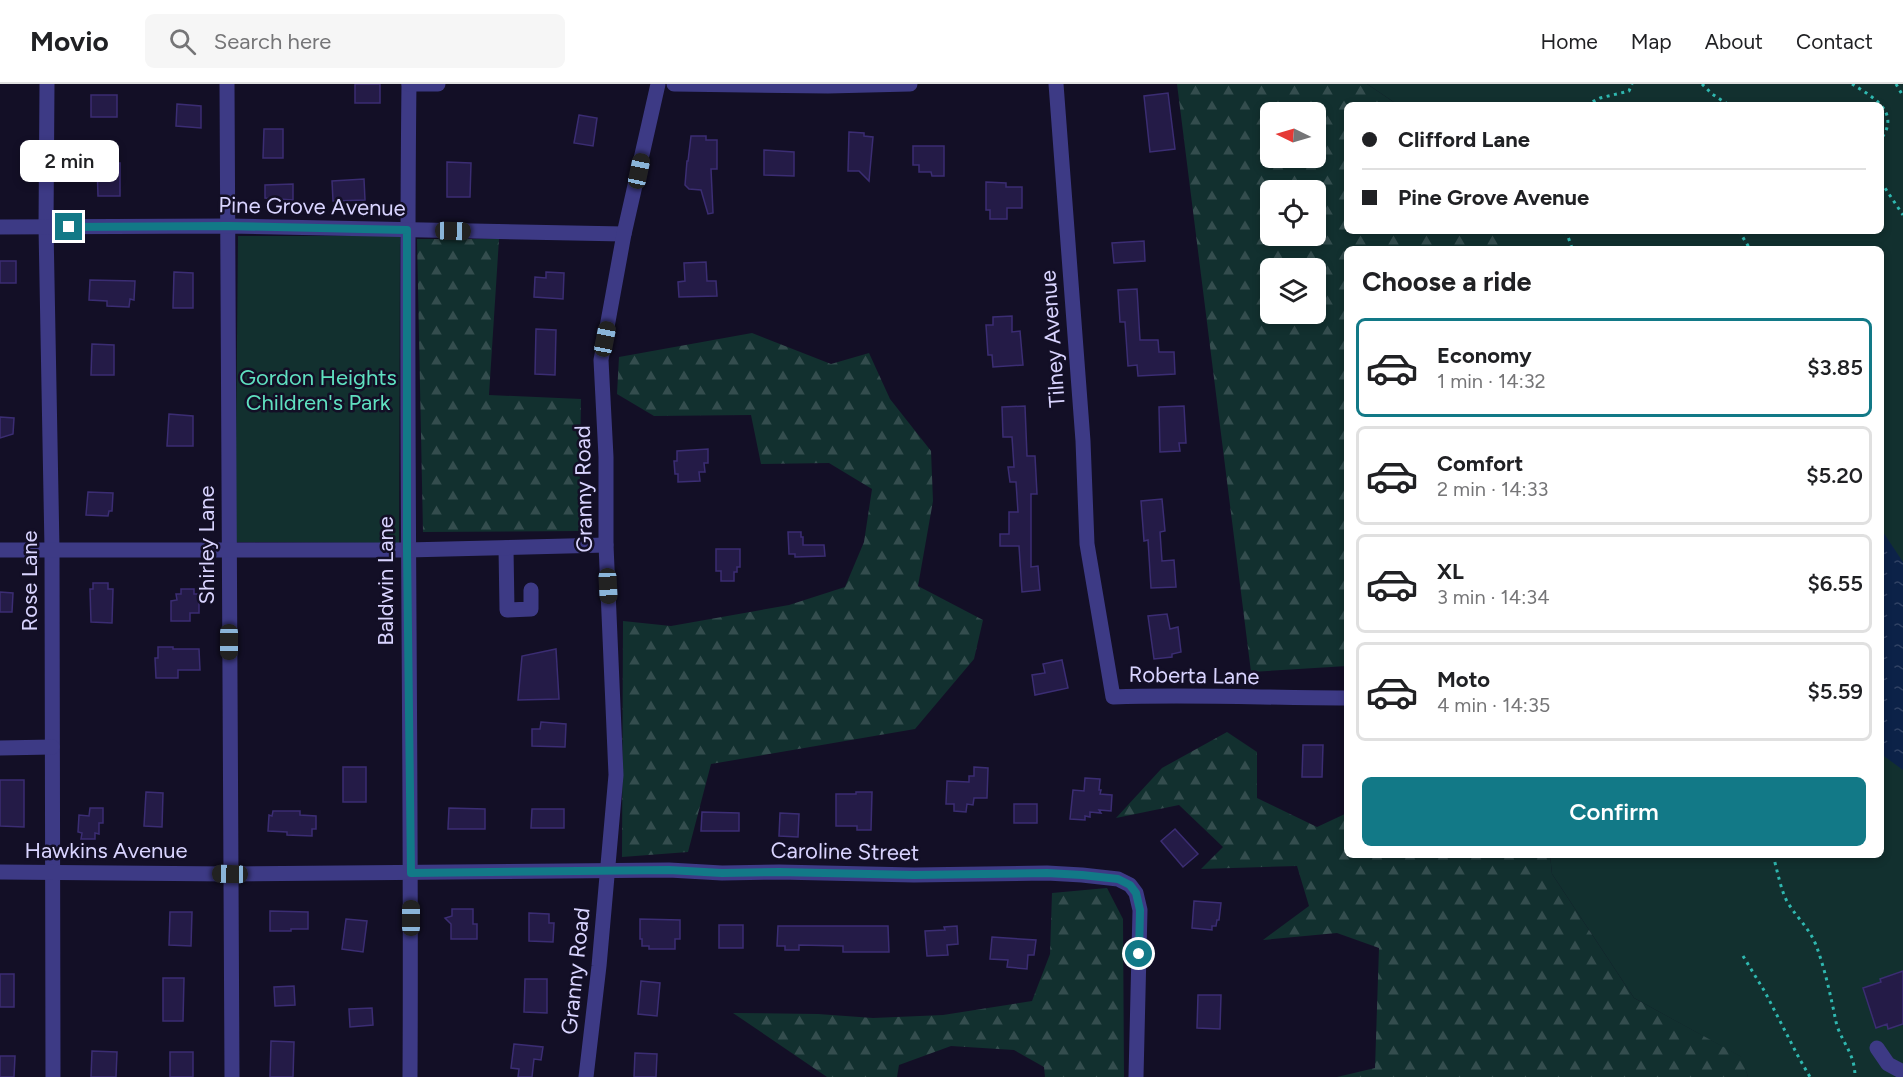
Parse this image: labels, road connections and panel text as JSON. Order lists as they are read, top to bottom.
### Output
{
  "streets": {
    "street": [
      "Pine Grove Avenue",
      "Tilney Avenue",
      "Granny Road",
      "Shirley Lane",
      "Rose Lane",
      "Baldwin Lane",
      "Roberta Lane",
      "Hawkins Avenue",
      "Caroline Street"
    ]
  },
  "crossings": [
    ["Pine Grove Avenue", "Granny Road"],
    ["Pine Grove Avenue", "Shirley Lane"],
    ["Pine Grove Avenue", "Rose Lane"],
    ["Pine Grove Avenue", "Baldwin Lane"],
    ["Tilney Avenue", "Roberta Lane"],
    ["Granny Road", "Hawkins Avenue"],
    ["Granny Road", "Caroline Street"],
    ["Shirley Lane", "Hawkins Avenue"],
    ["Rose Lane", "Hawkins Avenue"],
    ["Baldwin Lane", "Hawkins Avenue"],
    ["Hawkins Avenue", "Caroline Street"]
  ],
  "parks": ["Gordon Heights Children's Park"],
  "north": "left",
  "page": {
    "header": "Movio",
    "search": "Search here",
    "nav": [
      "Home",
      "Map",
      "About",
      "Contact"
    ],
    "banner": ["Clifford Lane", "Pine Grove Avenue"],
    "bubble": "2 min",
    "heading": "Choose a ride",
    "list": [
      {
        "name": "Economy",
        "note": "1 min · 14:32",
        "value": "$3.85"
      },
      {
        "name": "Comfort",
        "note": "2 min · 14:33",
        "value": "$5.20"
      },
      {
        "name": "XL",
        "note": "3 min · 14:34",
        "value": "$6.55"
      },
      {
        "name": "Moto",
        "note": "4 min · 14:35",
        "value": "$5.59"
      }
    ],
    "buttons": "Confirm"
  }
}
